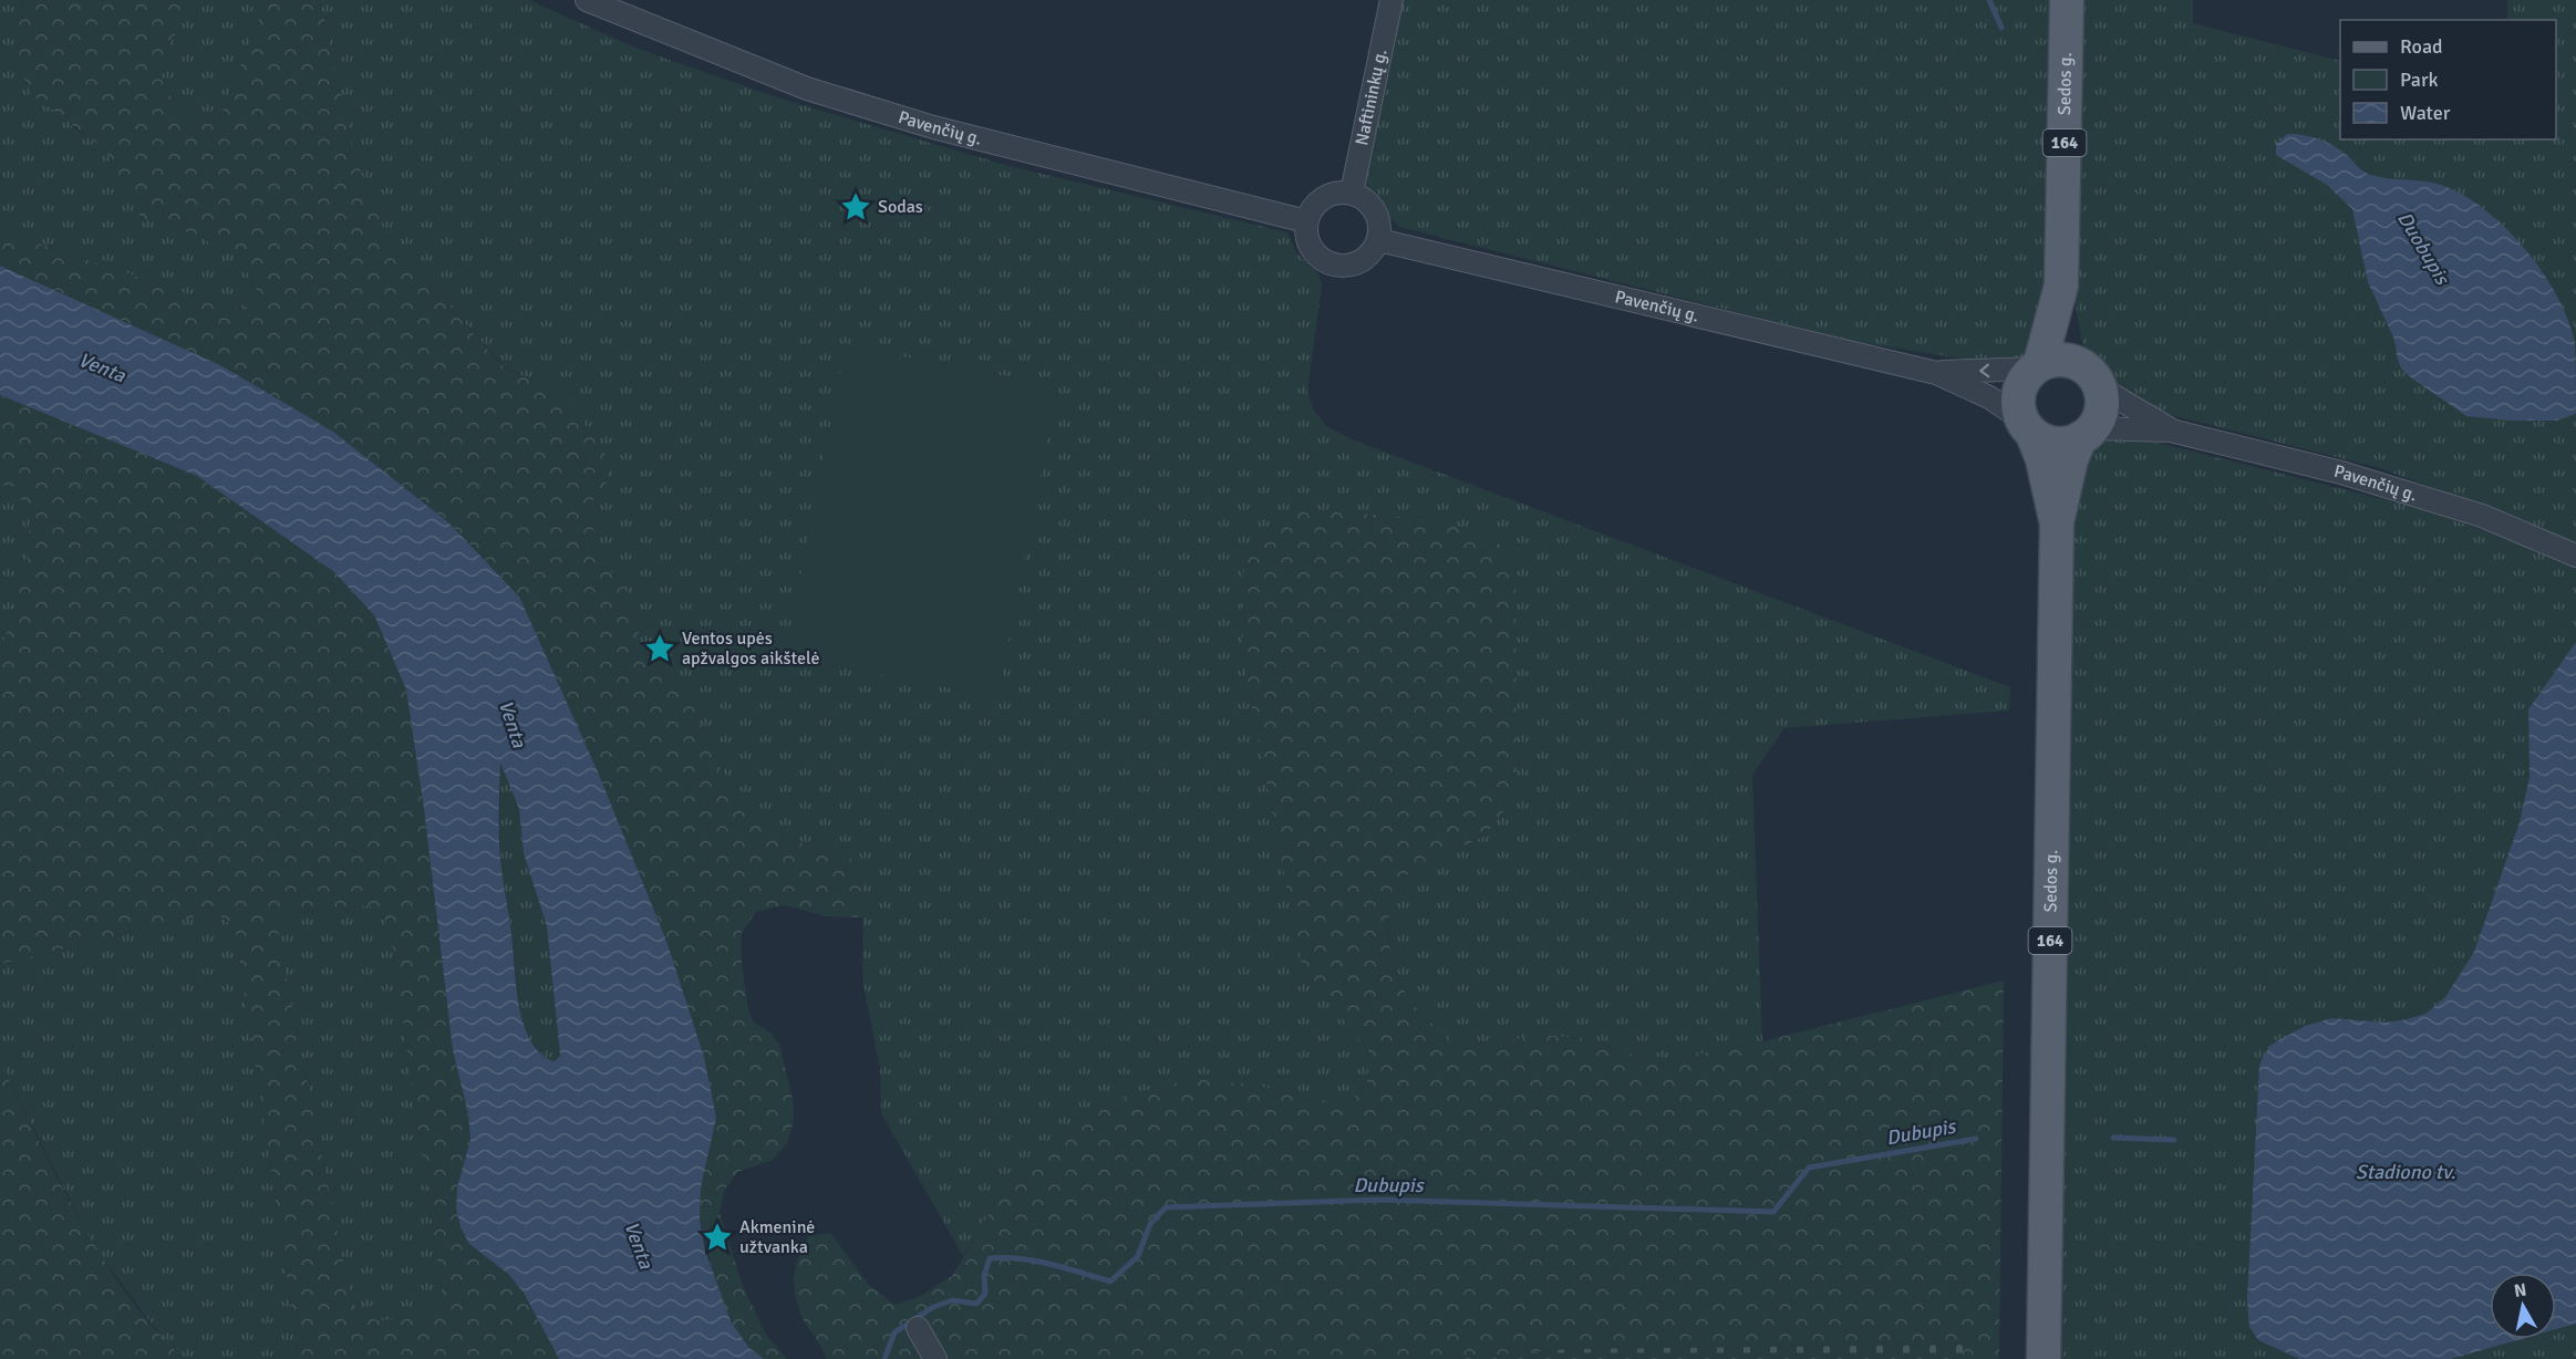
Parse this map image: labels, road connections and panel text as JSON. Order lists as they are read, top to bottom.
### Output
{
  "streets": {
    "main road": ["Sedos g.", "164"],
    "street": ["Naftininkų g.", "Pavenčių g."]
  },
  "crossings": [
    ["Sedos g.", "Pavenčių g."],
    ["Sedos g.", "164"],
    ["Naftininkų g.", "Pavenčių g."],
    ["Pavenčių g.", "164"]
  ],
  "water": [
    "Duobupis",
    "Venta",
    "Dubupis",
    "Stadiono tv."
  ],
  "places": {
    "place": ["Sodas", "Ventos upės apžvalgos aikštelė", "Akmeninė užtvanka"]
  },
  "legend": ["Road", "Park", "Water"],
  "north": "top"
}
